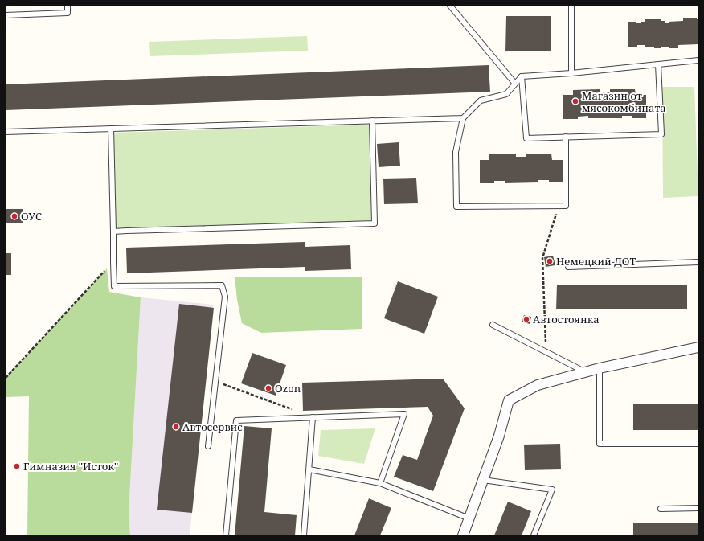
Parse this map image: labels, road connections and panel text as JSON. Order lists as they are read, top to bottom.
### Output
{
  "places": [
    "Магазин от мясокомбината",
    "ОУС",
    "Немецкий ДОТ",
    "Автостоянка",
    "Ozon",
    "Автосервис",
    "Гимназия \"Исток\""
  ]
}
